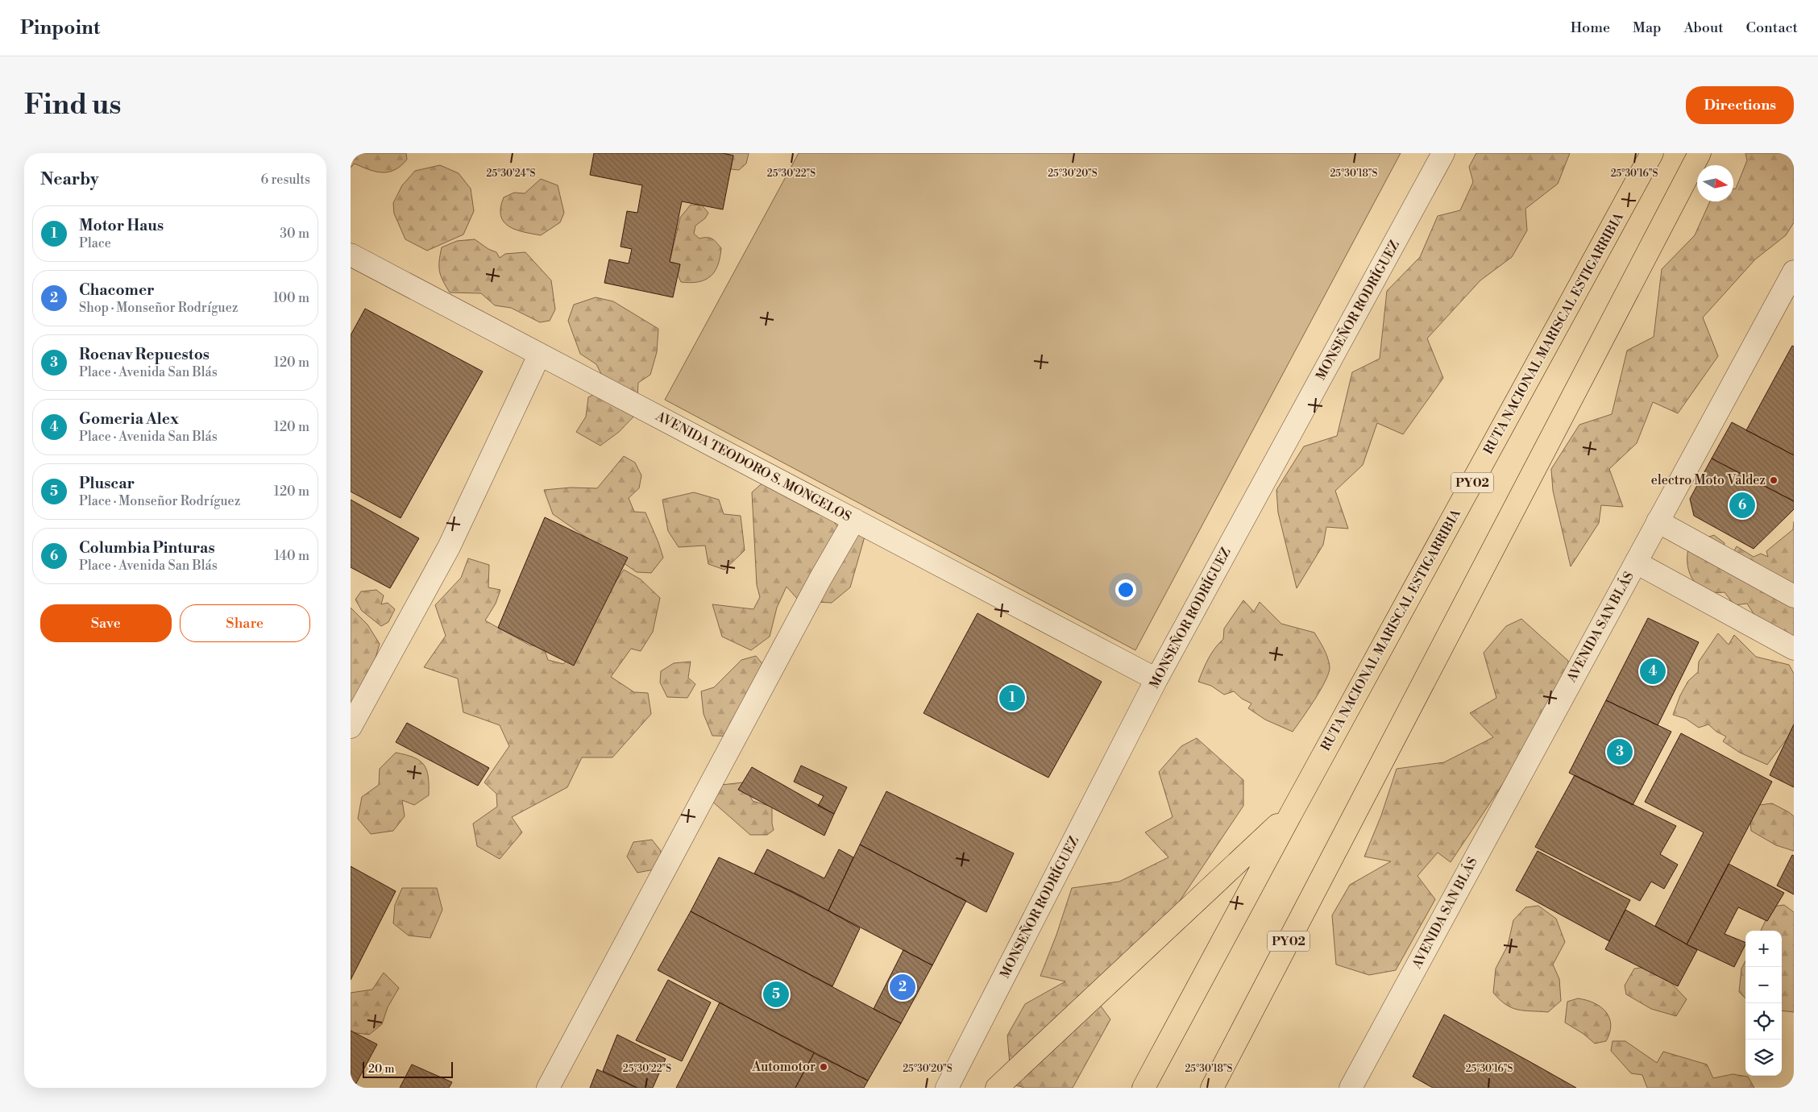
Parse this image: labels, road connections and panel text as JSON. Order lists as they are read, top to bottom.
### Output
{
  "streets": {
    "highway": ["RUTA NACIONAL MARISCAL ESTIGARRIBIA", "PY02"],
    "street": ["MONSEÑOR RODRÍGUEZ", "AVENIDA TEODORO S. MONGELOS", "AVENIDA SAN BLÁS"]
  },
  "crossings": [
    ["MONSEÑOR RODRÍGUEZ", "AVENIDA TEODORO S. MONGELOS"]
  ],
  "places": ["electro Moto Valdez", "Automotor"],
  "scale_bar": "20 m",
  "north": "right",
  "page": {
    "header": "Pinpoint",
    "nav": [
      "Home",
      "Map",
      "About",
      "Contact"
    ],
    "buttons": [
      "Directions",
      ["Save", "Share"]
    ],
    "title": "Find us",
    "heading": ["Nearby", "6 results"],
    "list": [
      {
        "mark": "1",
        "name": "Motor Haus",
        "note": "Place",
        "value": "30 m"
      },
      {
        "mark": "2",
        "name": "Chacomer",
        "note": "Shop · Monseñor Rodríguez",
        "value": "100 m"
      },
      {
        "mark": "3",
        "name": "Roenav Repuestos",
        "note": "Place · Avenida San Blás",
        "value": "120 m"
      },
      {
        "mark": "4",
        "name": "Gomeria Alex",
        "note": "Place · Avenida San Blás",
        "value": "120 m"
      },
      {
        "mark": "5",
        "name": "Pluscar",
        "note": "Place · Monseñor Rodríguez",
        "value": "120 m"
      },
      {
        "mark": "6",
        "name": "Columbia Pinturas",
        "note": "Place · Avenida San Blás",
        "value": "140 m"
      }
    ],
    "pins": [
      "6",
      "4",
      "1",
      "3",
      "2",
      "5"
    ],
    "map_buttons": ["+", "−"],
    "scale": "20 m"
  },
  "coordinates": [
    "25°30'24\"S",
    "25°30'22\"S",
    "25°30'20\"S",
    "25°30'18\"S",
    "25°30'16\"S"
  ]
}
